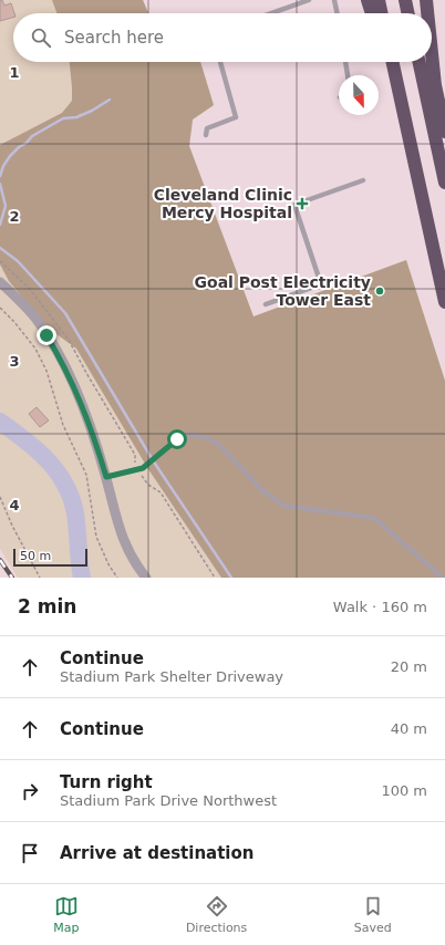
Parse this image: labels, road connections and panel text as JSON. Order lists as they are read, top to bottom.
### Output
{
  "places": {
    "health": ["Cleveland Clinic Mercy Hospital"],
    "other": ["Goal Post Electricity Tower East"]
  },
  "scale_bar": "50 m",
  "north": "bottom",
  "page": {
    "search": "Search here",
    "scale": "50 m",
    "heading": ["2 min", "Walk · 160 m"],
    "list": [
      ["Continue", "Stadium Park Shelter Driveway", "20 m"],
      ["Continue", "40 m"],
      ["Turn right", "Stadium Park Drive Northwest", "100 m"],
      "Arrive at destination"
    ],
    "nav": ["Map", "Directions", "Saved"]
  },
  "grid": {
    "rows": [
      "1",
      "2",
      "3",
      "4"
    ]
  }
}
